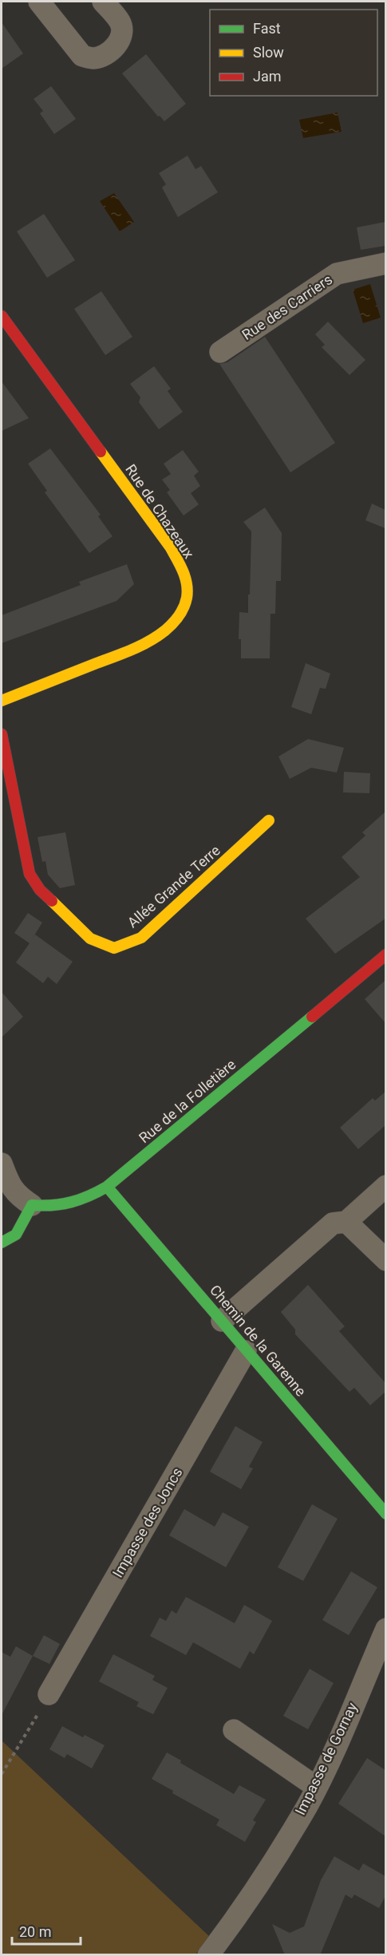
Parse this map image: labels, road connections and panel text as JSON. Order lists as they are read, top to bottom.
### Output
{
  "streets": {
    "street": [
      "Rue des Carriers",
      "Rue de Chazeaux",
      "Allée Grande Terre",
      "Rue de la Folletière",
      "Chemin de la Garenne",
      "Impasse des Joncs",
      "Impasse de Gornay"
    ]
  },
  "crossings": [
    ["Rue de la Folletière", "Chemin de la Garenne"],
    ["Chemin de la Garenne", "Impasse des Joncs"]
  ],
  "legend": ["Fast", "Slow", "Jam"],
  "scale_bar": "20 m"
}
